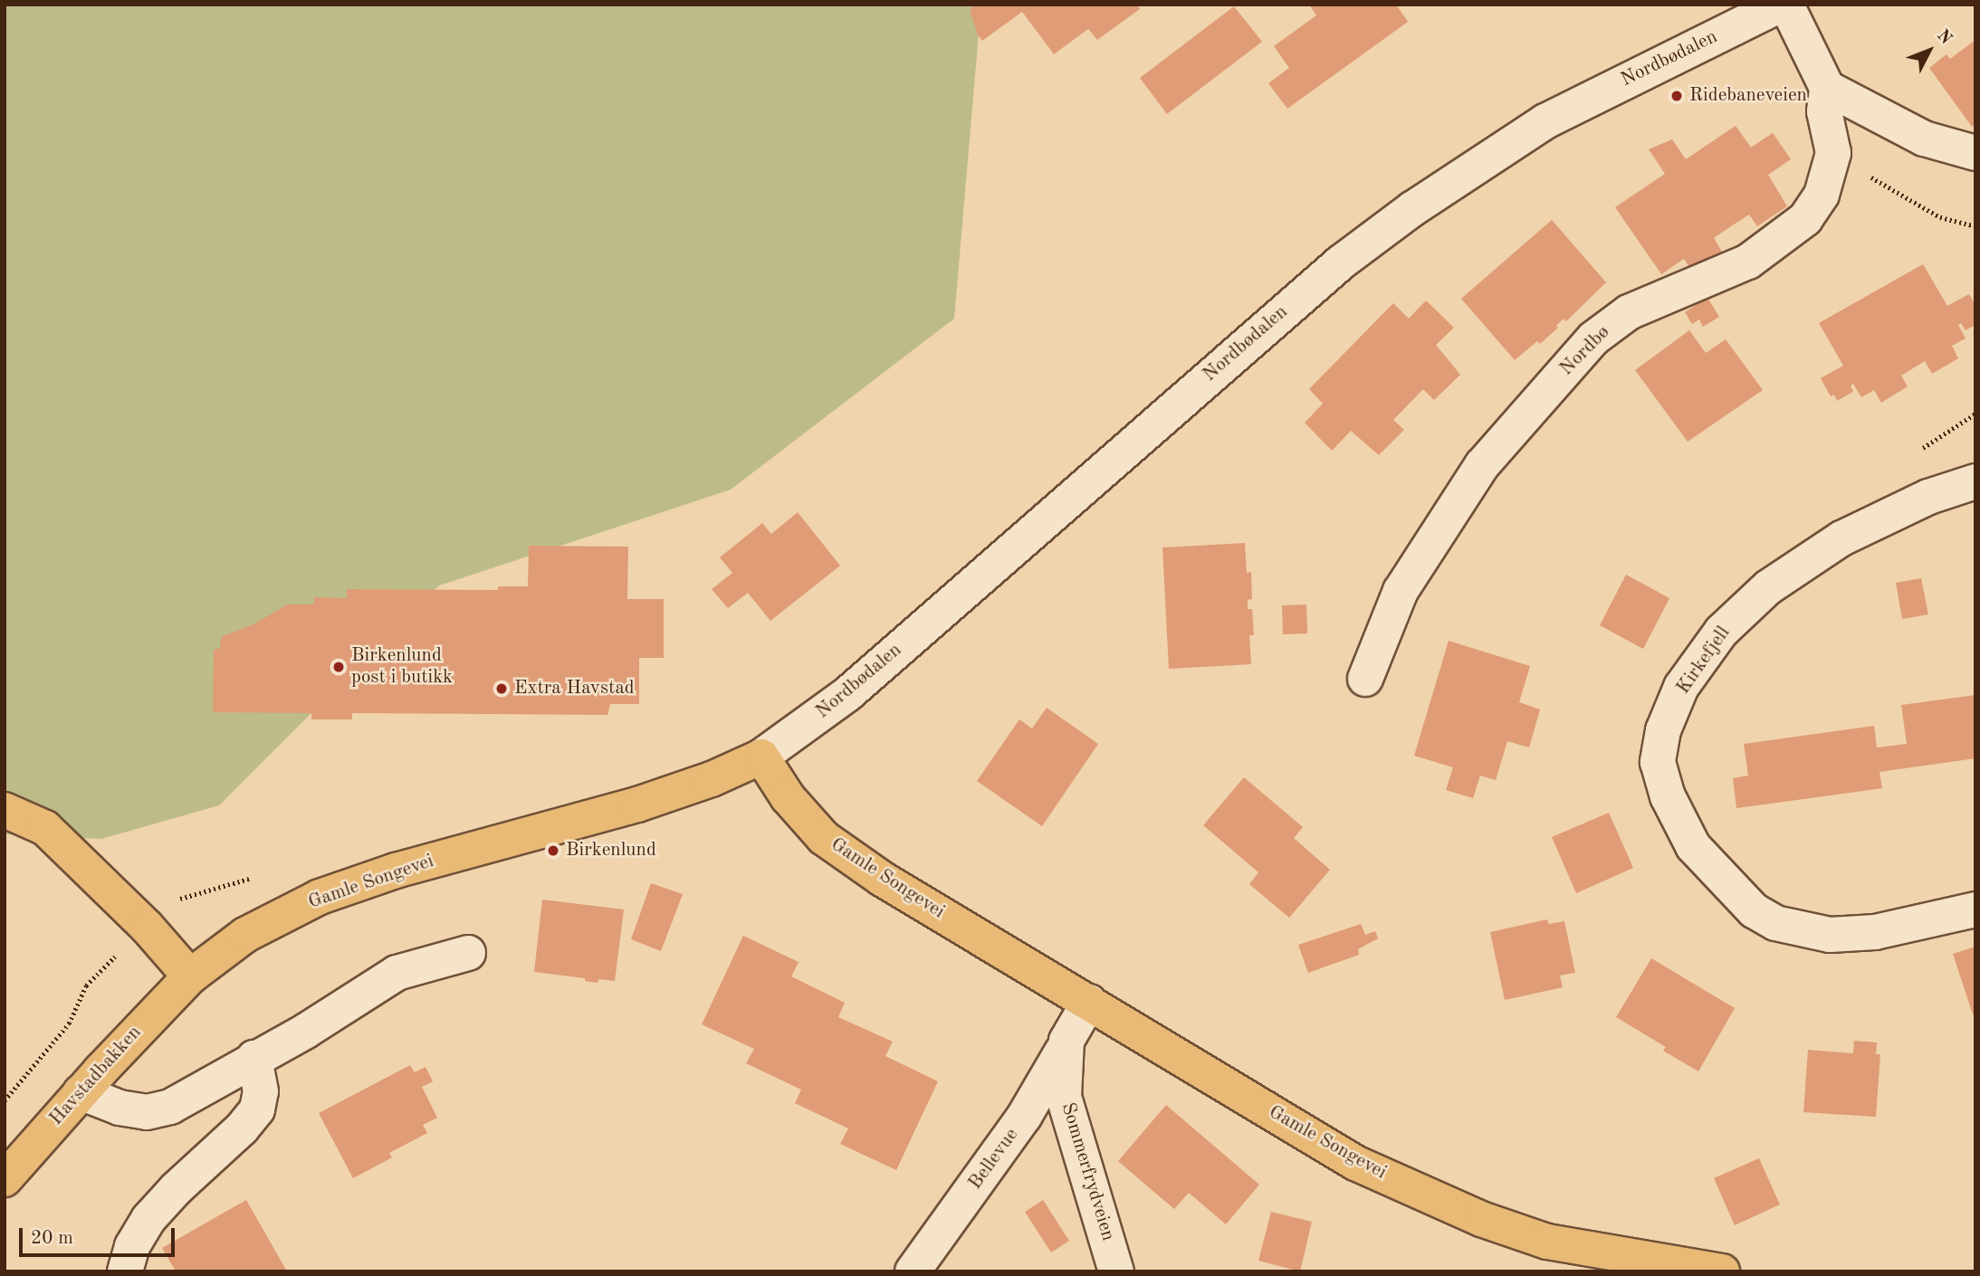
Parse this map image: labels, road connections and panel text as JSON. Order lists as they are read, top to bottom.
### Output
{
  "streets": {
    "main road": ["Gamle Songevei", "Havstadbakken"],
    "street": [
      "Nordbødalen",
      "Nordbø",
      "Kirkefjell",
      "Bellevue",
      "Sommerfrydveien"
    ]
  },
  "crossings": [
    ["Nordbødalen", "Gamle Songevei"],
    ["Gamle Songevei", "Havstadbakken"],
    ["Gamle Songevei", "Sommerfrydveien"],
    ["Bellevue", "Sommerfrydveien"]
  ],
  "places": [
    "Ridebaneveien",
    "Birkenlund post i butikk",
    "Extra Havstad",
    "Birkenlund"
  ],
  "scale_bar": "20 m",
  "north": "top right"
}
